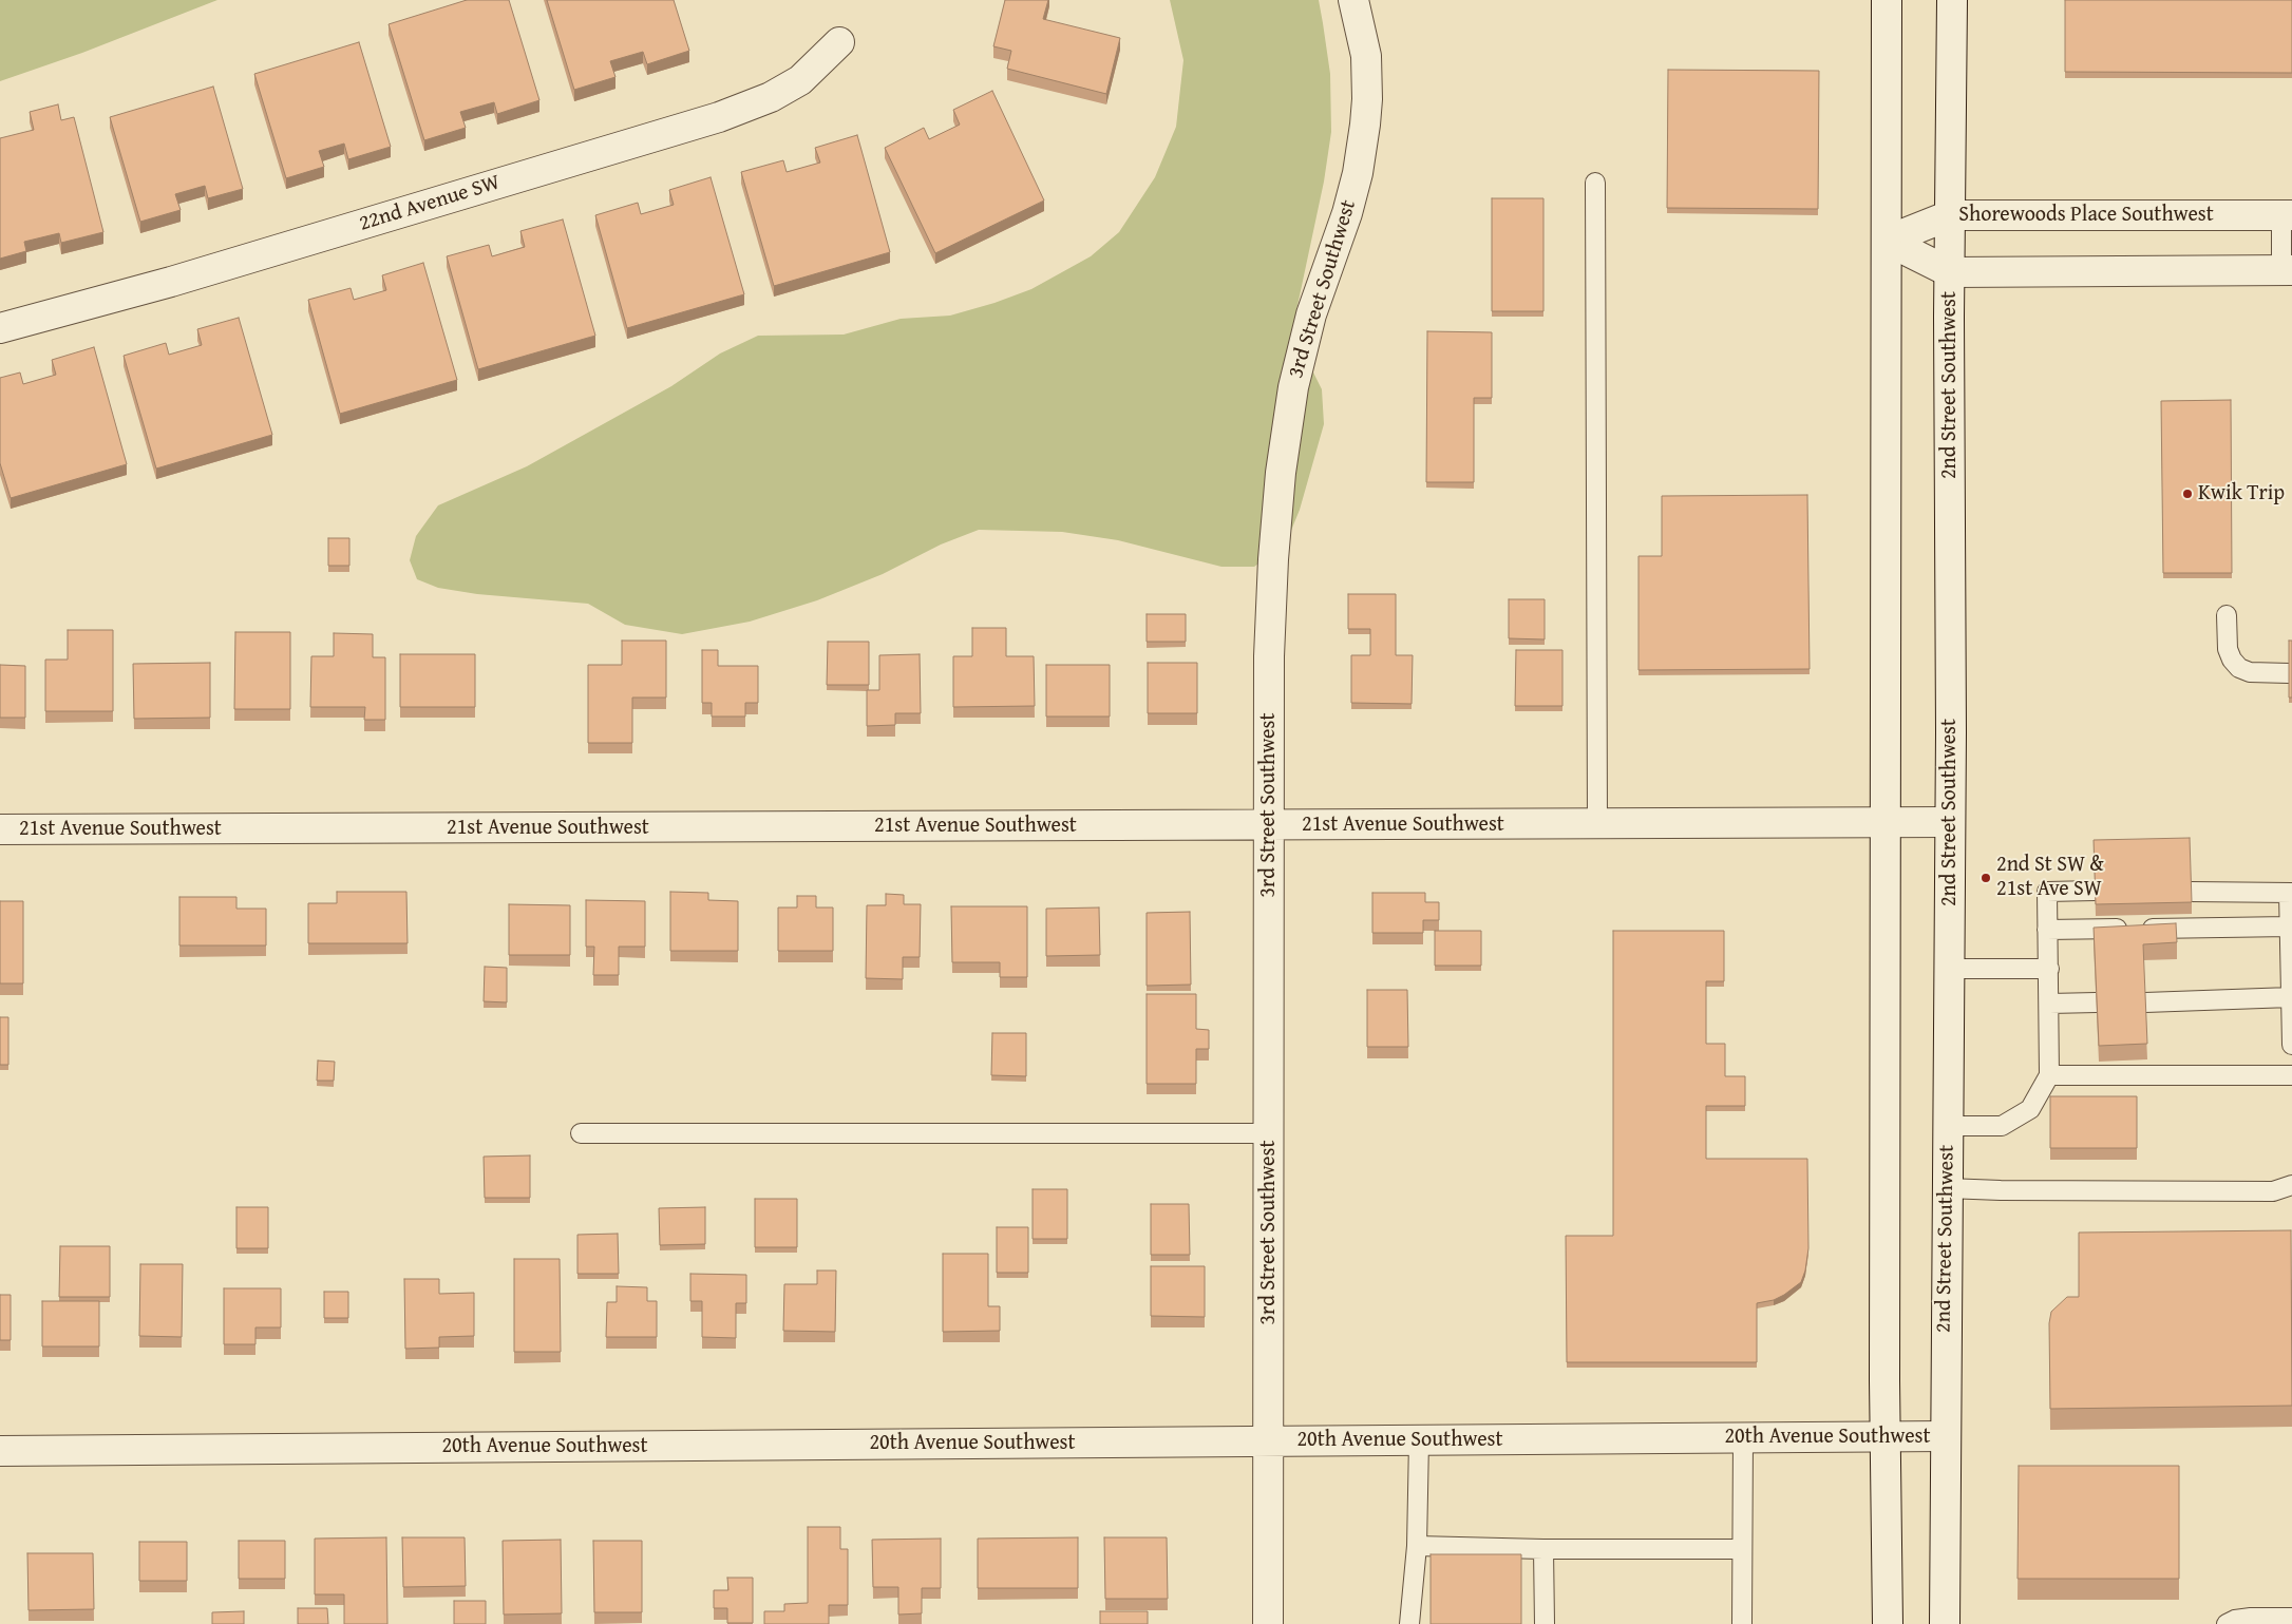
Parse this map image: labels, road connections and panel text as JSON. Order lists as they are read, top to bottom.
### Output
{
  "streets": {
    "street": [
      "22nd Avenue SW",
      "Shorewoods Place Southwest",
      "3rd Street Southwest",
      "2nd Street Southwest",
      "21st Avenue Southwest",
      "20th Avenue Southwest"
    ]
  },
  "crossings": [
    ["Shorewoods Place Southwest", "2nd Street Southwest"],
    ["3rd Street Southwest", "21st Avenue Southwest"],
    ["3rd Street Southwest", "20th Avenue Southwest"],
    ["2nd Street Southwest", "21st Avenue Southwest"],
    ["2nd Street Southwest", "20th Avenue Southwest"]
  ],
  "places": ["Kwik Trip", "2nd St SW & 21st Ave SW"]
}
